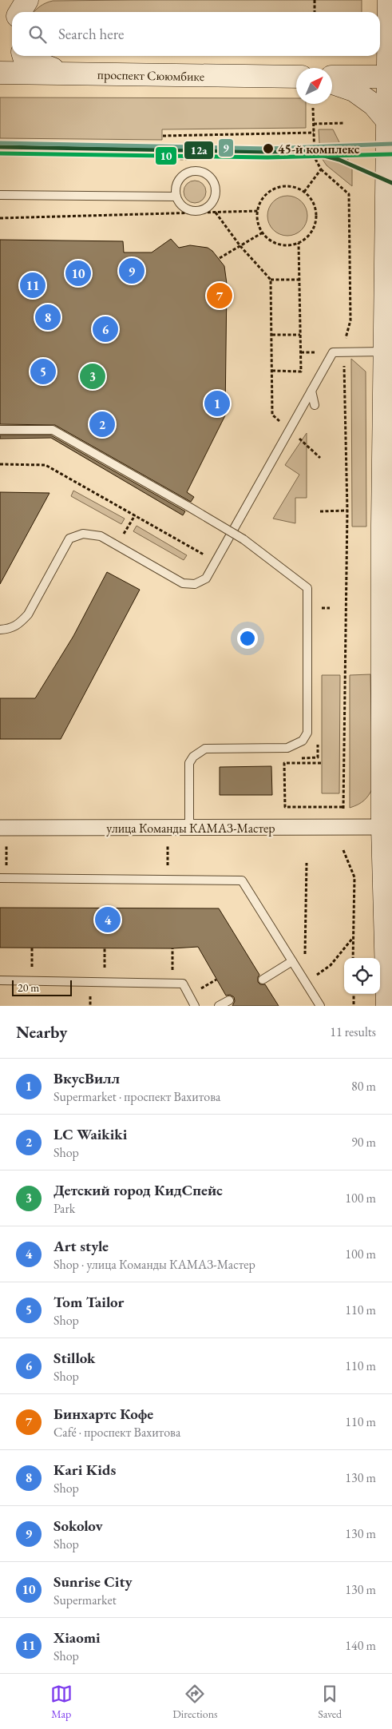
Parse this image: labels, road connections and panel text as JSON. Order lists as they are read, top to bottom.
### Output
{
  "streets": {
    "main road": ["проспект Сююмбике"],
    "street": ["улица Команды КАМАЗ-Мастер"]
  },
  "places": ["45-й комплекс"],
  "lines": ["transit line 9", "transit line 12а", "transit line 10"],
  "scale_bar": "20 m",
  "north": "top right",
  "page": {
    "search": "Search here",
    "pins": [
      "9",
      "10",
      "11",
      "7",
      "8",
      "6",
      "5",
      "3",
      "1",
      "2",
      "4"
    ],
    "scale": "20 m",
    "heading": ["Nearby", "11 results"],
    "list": [
      {
        "mark": "1",
        "name": "ВкусВилл",
        "note": "Supermarket · проспект Вахитова",
        "value": "80 m"
      },
      {
        "mark": "2",
        "name": "LC Waikiki",
        "note": "Shop",
        "value": "90 m"
      },
      {
        "mark": "3",
        "name": "Детский город КидСпейс",
        "note": "Park",
        "value": "100 m"
      },
      {
        "mark": "4",
        "name": "Art style",
        "note": "Shop · улица Команды КАМАЗ-Мастер",
        "value": "100 m"
      },
      {
        "mark": "5",
        "name": "Tom Tailor",
        "note": "Shop",
        "value": "110 m"
      },
      {
        "mark": "6",
        "name": "Stillok",
        "note": "Shop",
        "value": "110 m"
      },
      {
        "mark": "7",
        "name": "Бинхартс Кофе",
        "note": "Café · проспект Вахитова",
        "value": "110 m"
      },
      {
        "mark": "8",
        "name": "Kari Kids",
        "note": "Shop",
        "value": "130 m"
      },
      {
        "mark": "9",
        "name": "Sokolov",
        "note": "Shop",
        "value": "130 m"
      },
      {
        "mark": "10",
        "name": "Sunrise City",
        "note": "Supermarket",
        "value": "130 m"
      },
      {
        "mark": "11",
        "name": "Xiaomi",
        "note": "Shop",
        "value": "140 m"
      }
    ],
    "nav": ["Map", "Directions", "Saved"]
  }
}
